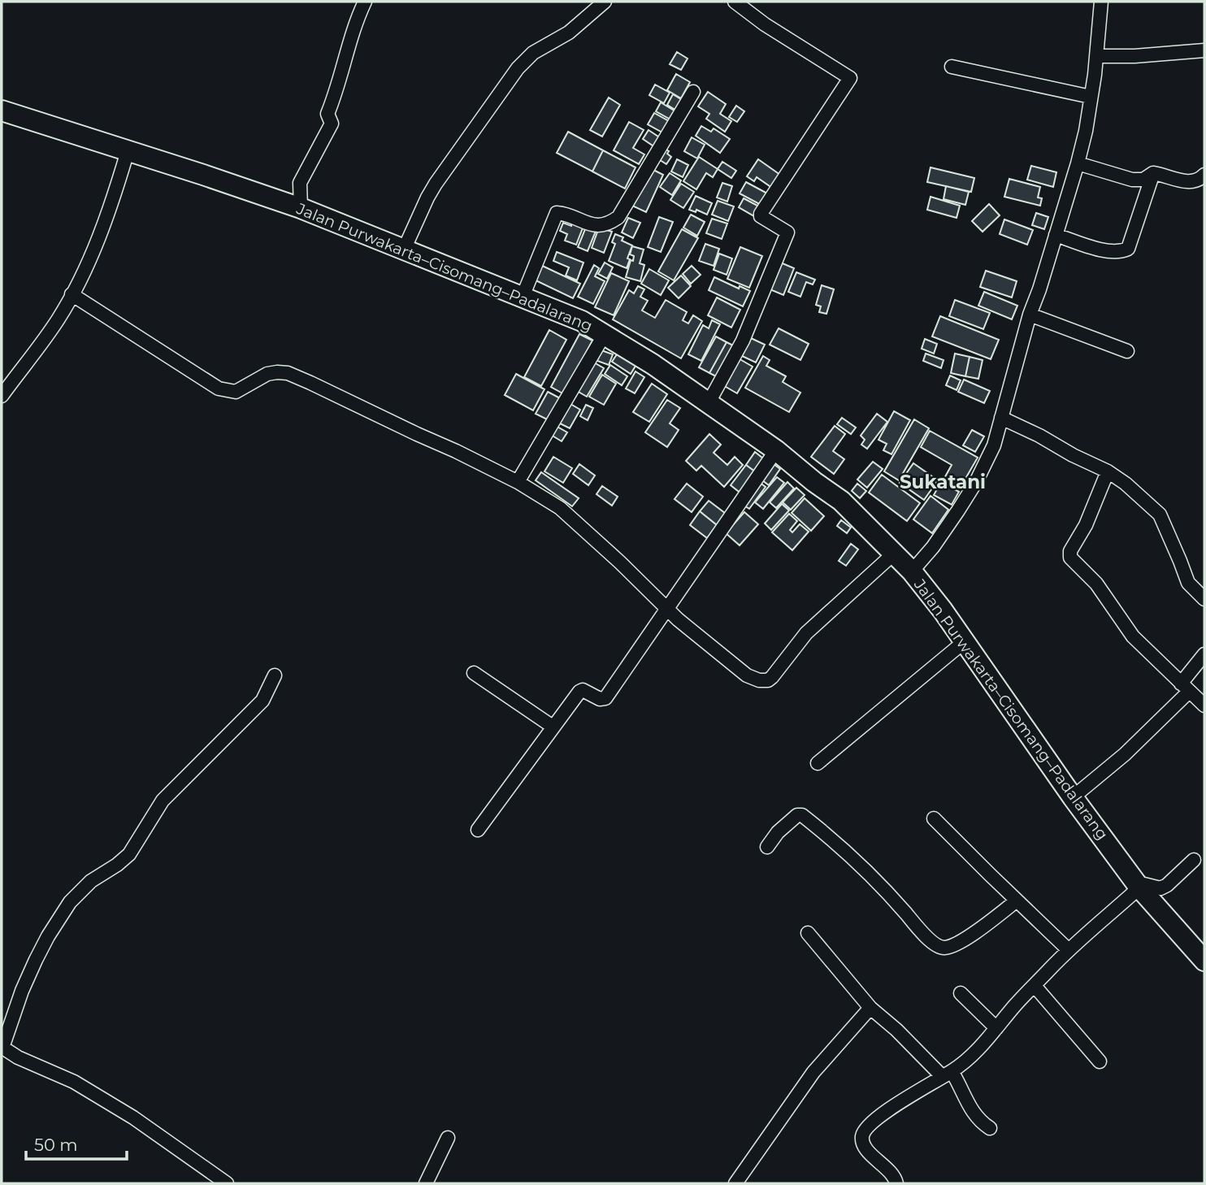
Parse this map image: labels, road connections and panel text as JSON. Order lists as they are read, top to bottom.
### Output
{
  "streets": {
    "highway": ["Jalan Purwakarta–Cisomang–Padalarang"]
  },
  "districts": ["Sukatani"],
  "scale_bar": "50 m"
}
